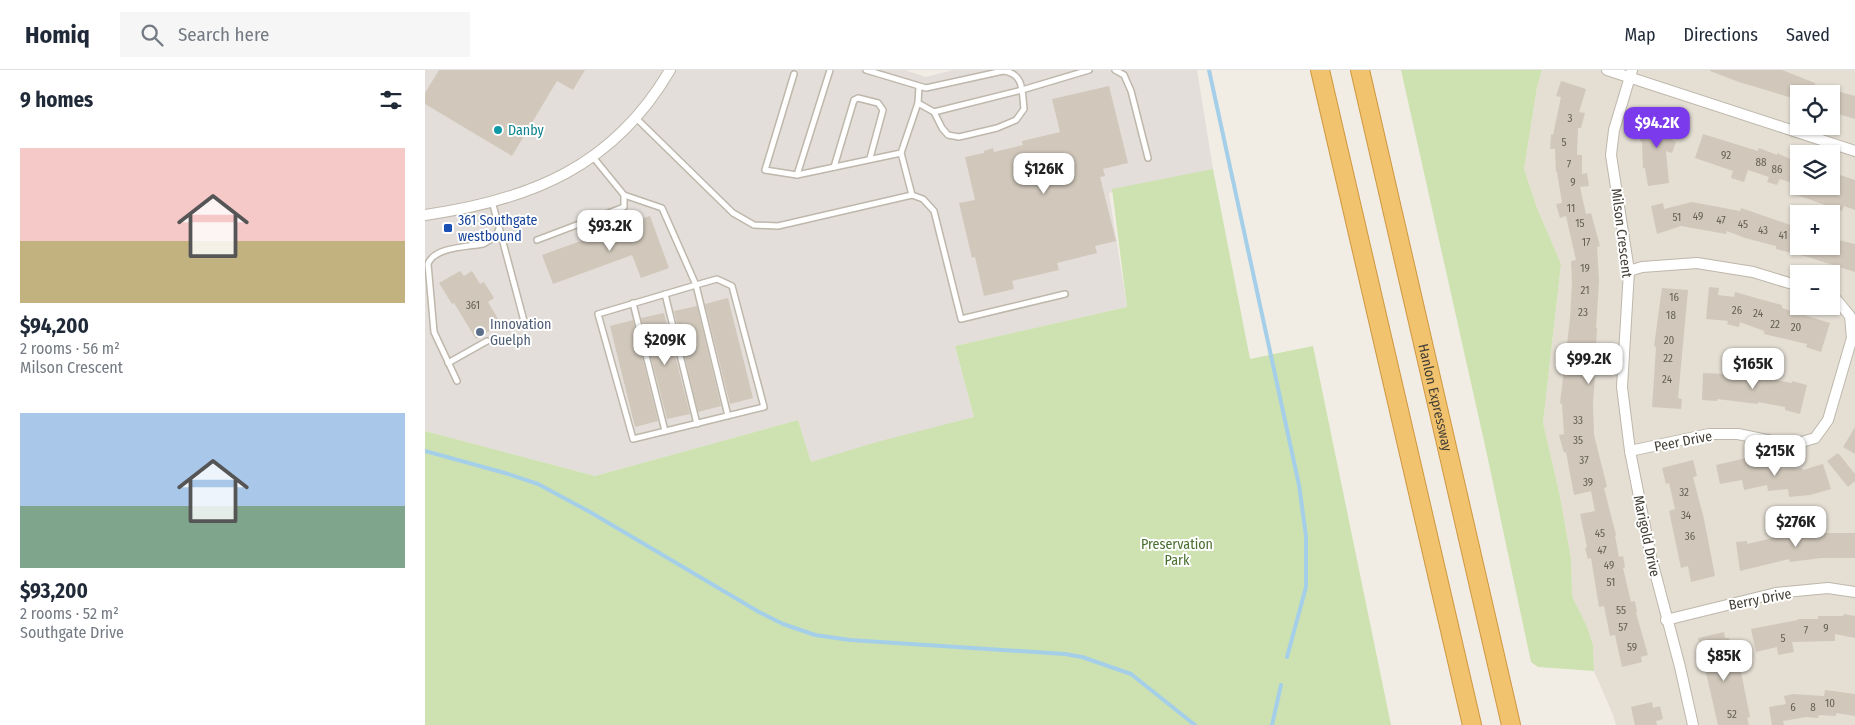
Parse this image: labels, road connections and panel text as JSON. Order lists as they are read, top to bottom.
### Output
{
  "streets": {
    "highway": ["Hanlon Expressway"],
    "street": [
      "Milson Crescent",
      "Peer Drive",
      "Marigold Drive",
      "Berry Drive"
    ]
  },
  "crossings": [
    ["Milson Crescent", "Peer Drive"],
    ["Milson Crescent", "Marigold Drive"],
    ["Peer Drive", "Marigold Drive"],
    ["Marigold Drive", "Berry Drive"]
  ],
  "parks": ["Preservation Park"],
  "places": {
    "other": ["Danby", "Innovation Guelph"],
    "transit": ["361 Southgate westbound"]
  },
  "house_numbers": [
    "3",
    "5",
    "92",
    "88",
    "7",
    "86",
    "9",
    "11",
    "49",
    "51",
    "47",
    "15",
    "45",
    "43",
    "41",
    "17",
    "19",
    "21",
    "16",
    "361",
    "26",
    "23",
    "24",
    "18",
    "22",
    "20",
    "20",
    "22",
    "24",
    "33",
    "35",
    "37",
    "39",
    "32",
    "34",
    "45",
    "36",
    "47",
    "49",
    "51",
    "55",
    "57",
    "9",
    "7",
    "5",
    "59",
    "10",
    "6",
    "8",
    "52"
  ],
  "page": {
    "header": "Homiq",
    "search": "Search here",
    "nav": ["Map", "Directions", "Saved"],
    "heading": "9 homes",
    "map_buttons": ["+", "−"],
    "price": [
      "$94.2K",
      "$126K",
      "$93.2K",
      "$209K",
      "$99.2K",
      "$165K",
      "$215K",
      "$276K",
      "$85K"
    ],
    "list": [
      {
        "name": "$94,200",
        "note": "2 rooms · 56 m² · Milson Crescent"
      },
      {
        "name": "$93,200",
        "note": "2 rooms · 52 m² · Southgate Drive"
      }
    ]
  }
}
